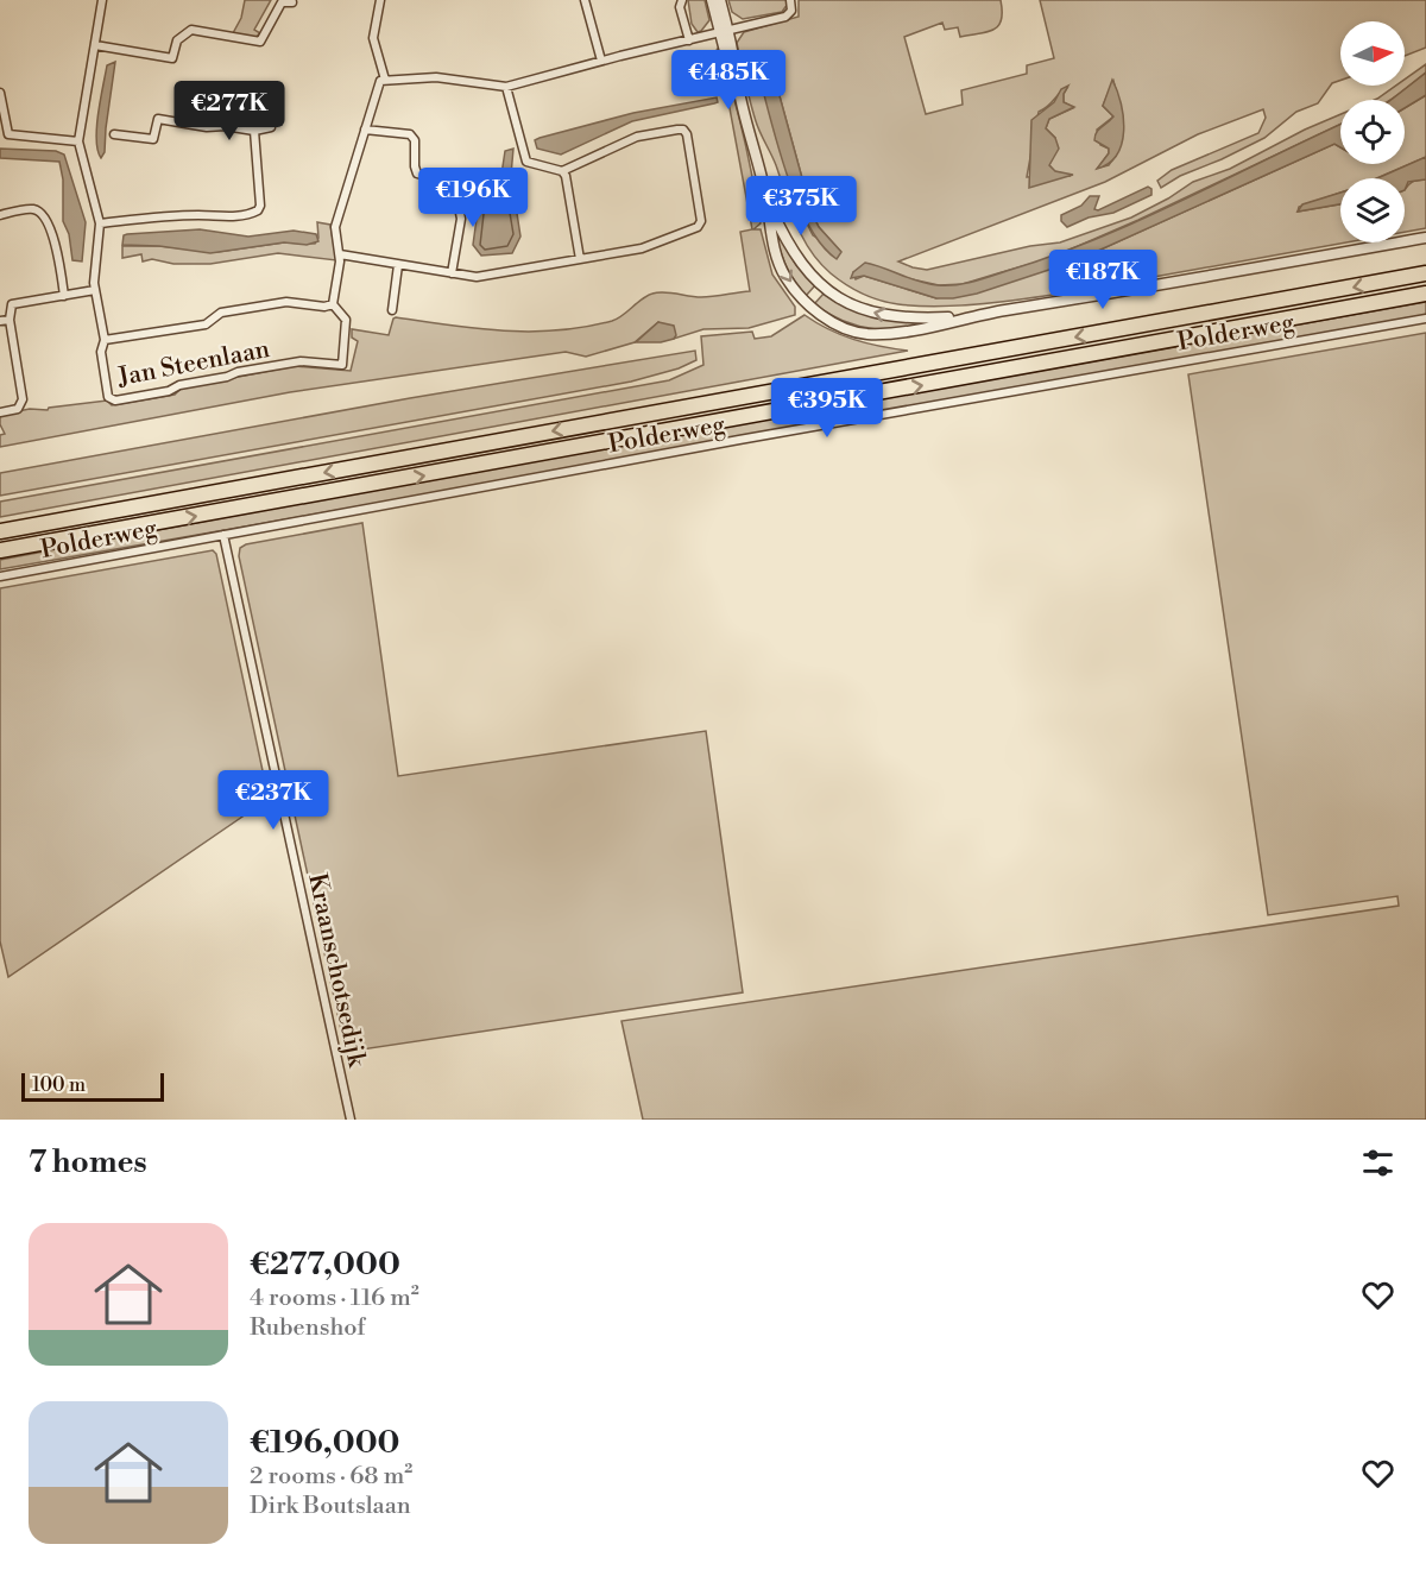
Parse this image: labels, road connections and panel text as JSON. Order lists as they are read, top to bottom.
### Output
{
  "streets": {
    "street": ["Polderweg", "Jan Steenlaan", "Kraanschotsedijk"]
  },
  "crossings": [
    ["Polderweg", "Kraanschotsedijk"]
  ],
  "scale_bar": "100 m",
  "north": "right",
  "page": {
    "price": [
      "€485K",
      "€277K",
      "€196K",
      "€375K",
      "€187K",
      "€395K",
      "€237K"
    ],
    "scale": "100 m",
    "heading": "7 homes",
    "list": [
      {
        "name": "€277,000",
        "note": "4 rooms · 116 m² · Rubenshof"
      },
      {
        "name": "€196,000",
        "note": "2 rooms · 68 m² · Dirk Boutslaan"
      }
    ]
  }
}
